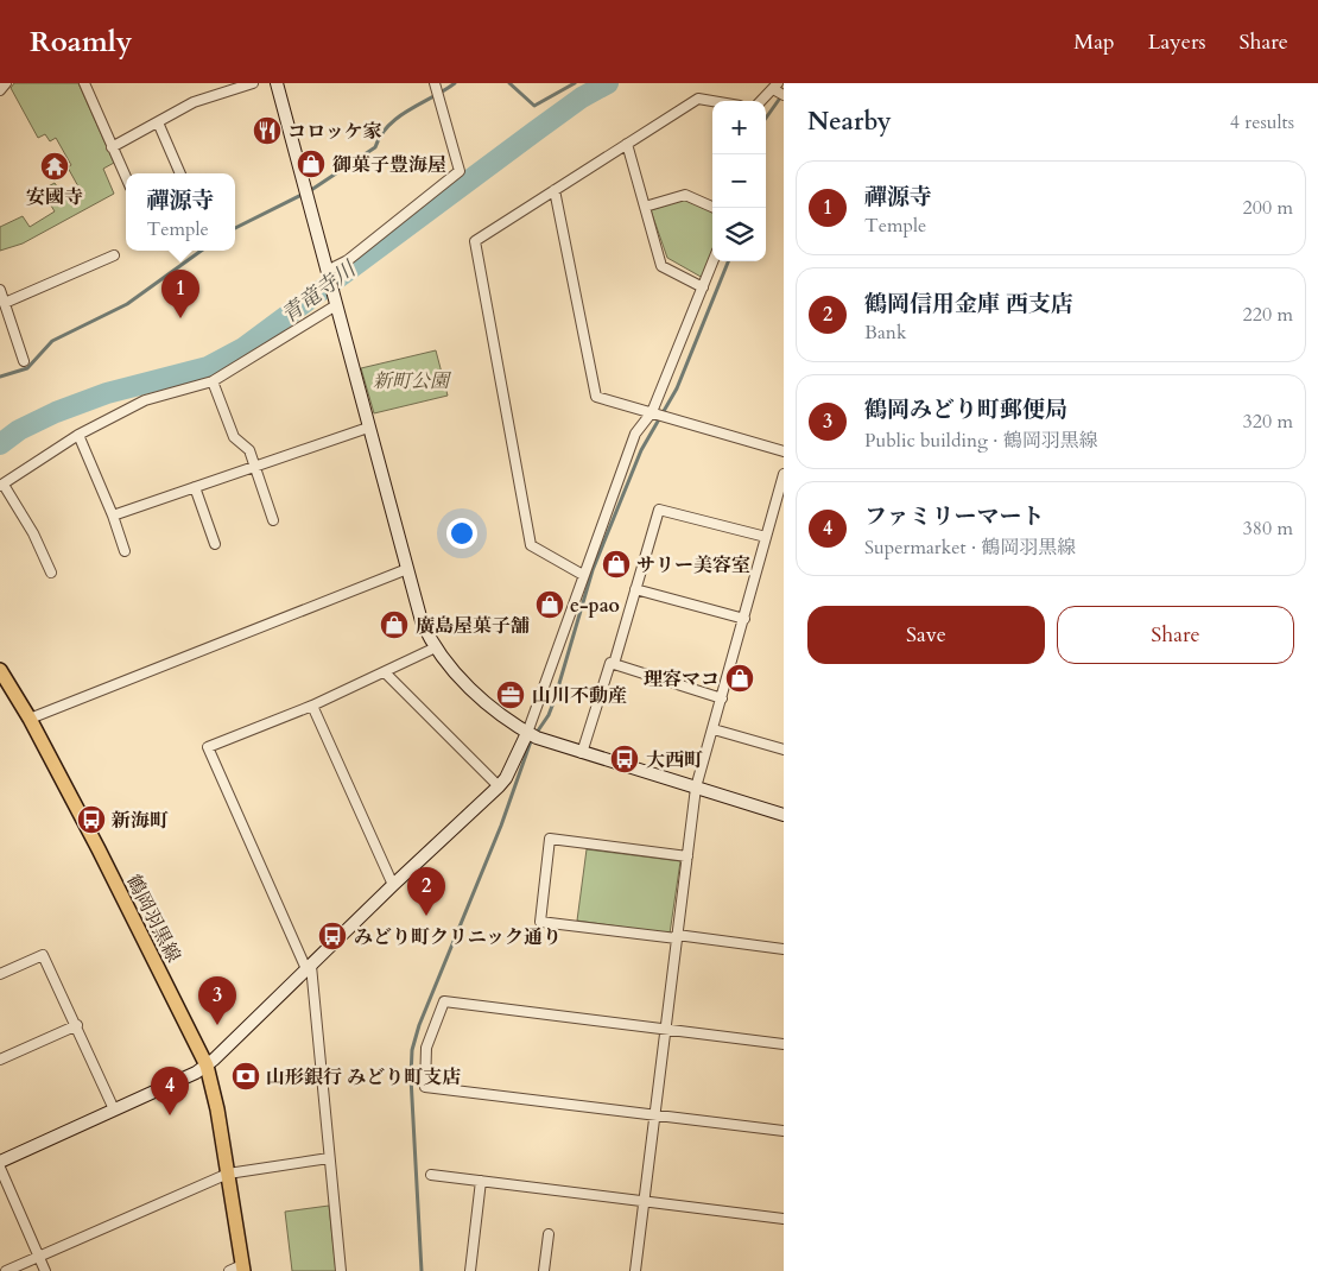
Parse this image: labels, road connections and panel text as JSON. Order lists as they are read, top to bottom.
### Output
{
  "streets": {
    "main road": ["鶴岡羽黒線"]
  },
  "water": ["青竜寺川"],
  "parks": ["新町公園"],
  "places": {
    "restaurant": ["コロッケ家"],
    "shop": [
      "御菓子豊海屋",
      "サリー美容室",
      "e-pao",
      "廣島屋菓子舗",
      "理容マコ"
    ],
    "temple": ["安國寺"],
    "office": ["山川不動産"],
    "bus stop": ["大西町", "新海町", "みどり町クリニック通り"],
    "bank": ["山形銀行 みどり町支店"]
  },
  "page": {
    "header": "Roamly",
    "nav": ["Map", "Layers", "Share"],
    "heading": ["Nearby", "4 results"],
    "map_buttons": ["+", "−"],
    "list": [
      {
        "mark": "1",
        "name": "禪源寺",
        "note": "Temple",
        "value": "200 m"
      },
      {
        "mark": "2",
        "name": "鶴岡信用金庫 西支店",
        "note": "Bank",
        "value": "220 m"
      },
      {
        "mark": "3",
        "name": "鶴岡みどり町郵便局",
        "note": "Public building · 鶴岡羽黒線",
        "value": "320 m"
      },
      {
        "mark": "4",
        "name": "ファミリーマート",
        "note": "Supermarket · 鶴岡羽黒線",
        "value": "380 m"
      }
    ],
    "popup": ["禪源寺", "Temple"],
    "pins": [
      "1",
      "2",
      "3",
      "4"
    ],
    "buttons": ["Save", "Share"]
  }
}
